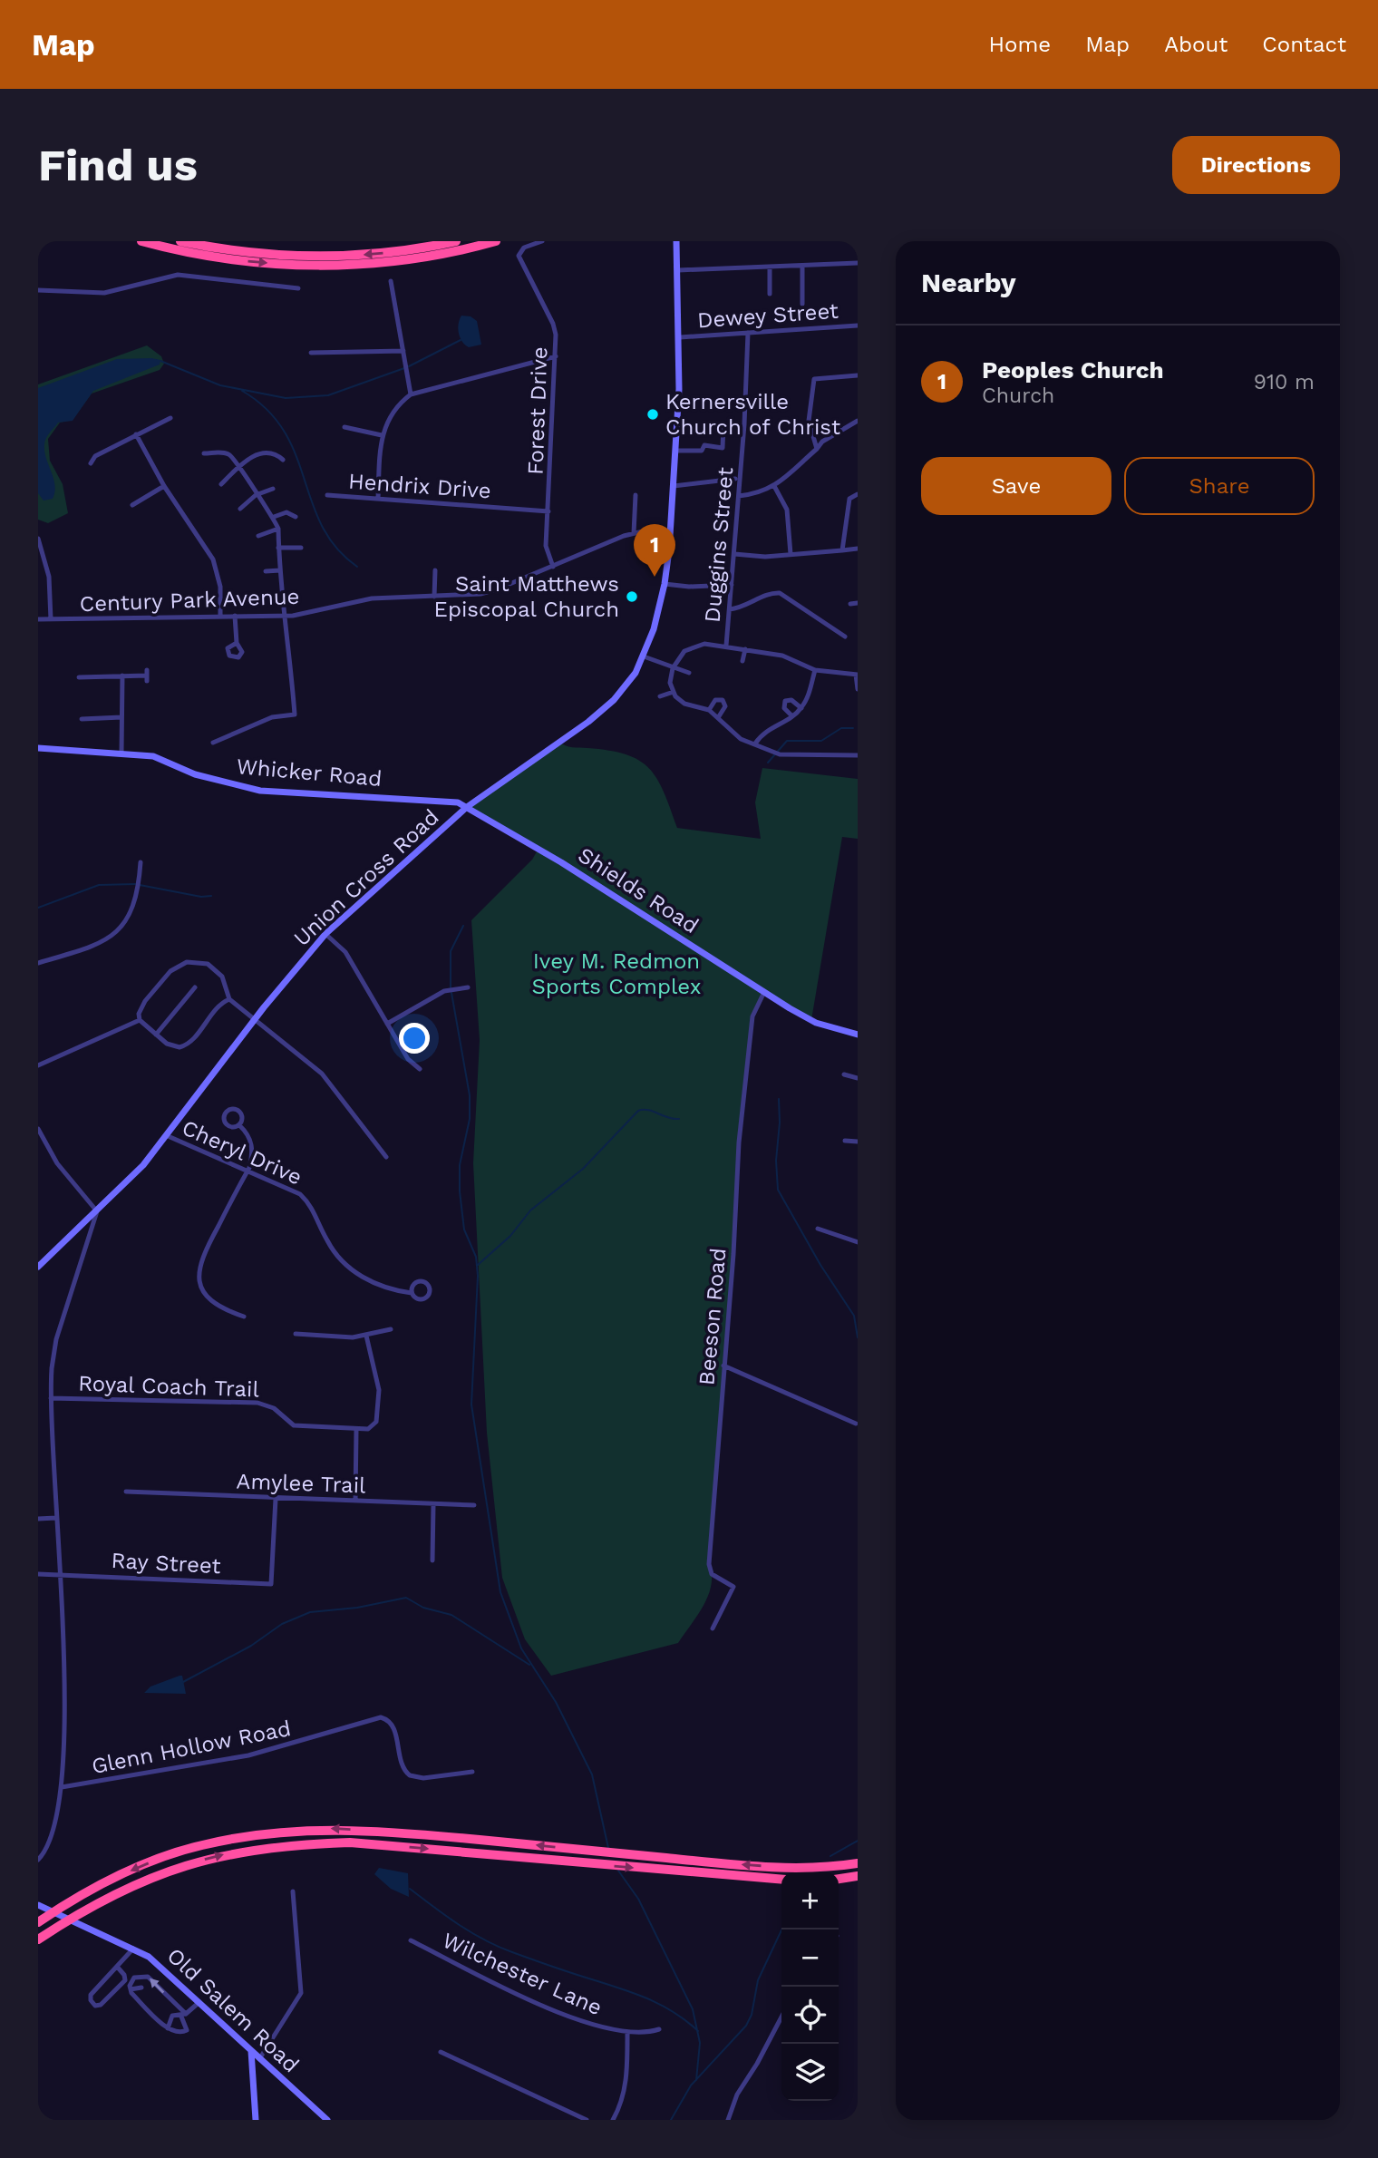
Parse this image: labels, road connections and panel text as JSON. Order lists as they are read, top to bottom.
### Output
{
  "streets": {
    "street": [
      "Dewey Street",
      "Forest Drive",
      "Hendrix Drive",
      "Duggins Street",
      "Century Park Avenue",
      "Whicker Road",
      "Union Cross Road",
      "Shields Road",
      "Cheryl Drive",
      "Beeson Road",
      "Royal Coach Trail",
      "Amylee Trail",
      "Ray Street",
      "Glenn Hollow Road",
      "Wilchester Lane",
      "Old Salem Road"
    ]
  },
  "crossings": [
    ["Dewey Street", "Duggins Street"],
    ["Dewey Street", "Union Cross Road"],
    ["Forest Drive", "Hendrix Drive"],
    ["Forest Drive", "Century Park Avenue"],
    ["Century Park Avenue", "Union Cross Road"],
    ["Whicker Road", "Union Cross Road"],
    ["Whicker Road", "Shields Road"],
    ["Union Cross Road", "Shields Road"],
    ["Union Cross Road", "Cheryl Drive"],
    ["Shields Road", "Beeson Road"],
    ["Amylee Trail", "Ray Street"]
  ],
  "parks": ["Ivey M. Redmon Sports Complex"],
  "places": ["Kernersville Church of Christ", "Saint Matthews Episcopal Church"],
  "page": {
    "header": "Map",
    "nav": [
      "Home",
      "Map",
      "About",
      "Contact"
    ],
    "buttons": [
      "Directions",
      ["Save", "Share"]
    ],
    "title": "Find us",
    "heading": "Nearby",
    "list": [
      {
        "mark": "1",
        "name": "Peoples Church",
        "note": "Church",
        "value": "910 m"
      }
    ],
    "pins": "1",
    "map_buttons": ["+", "−"]
  }
}
